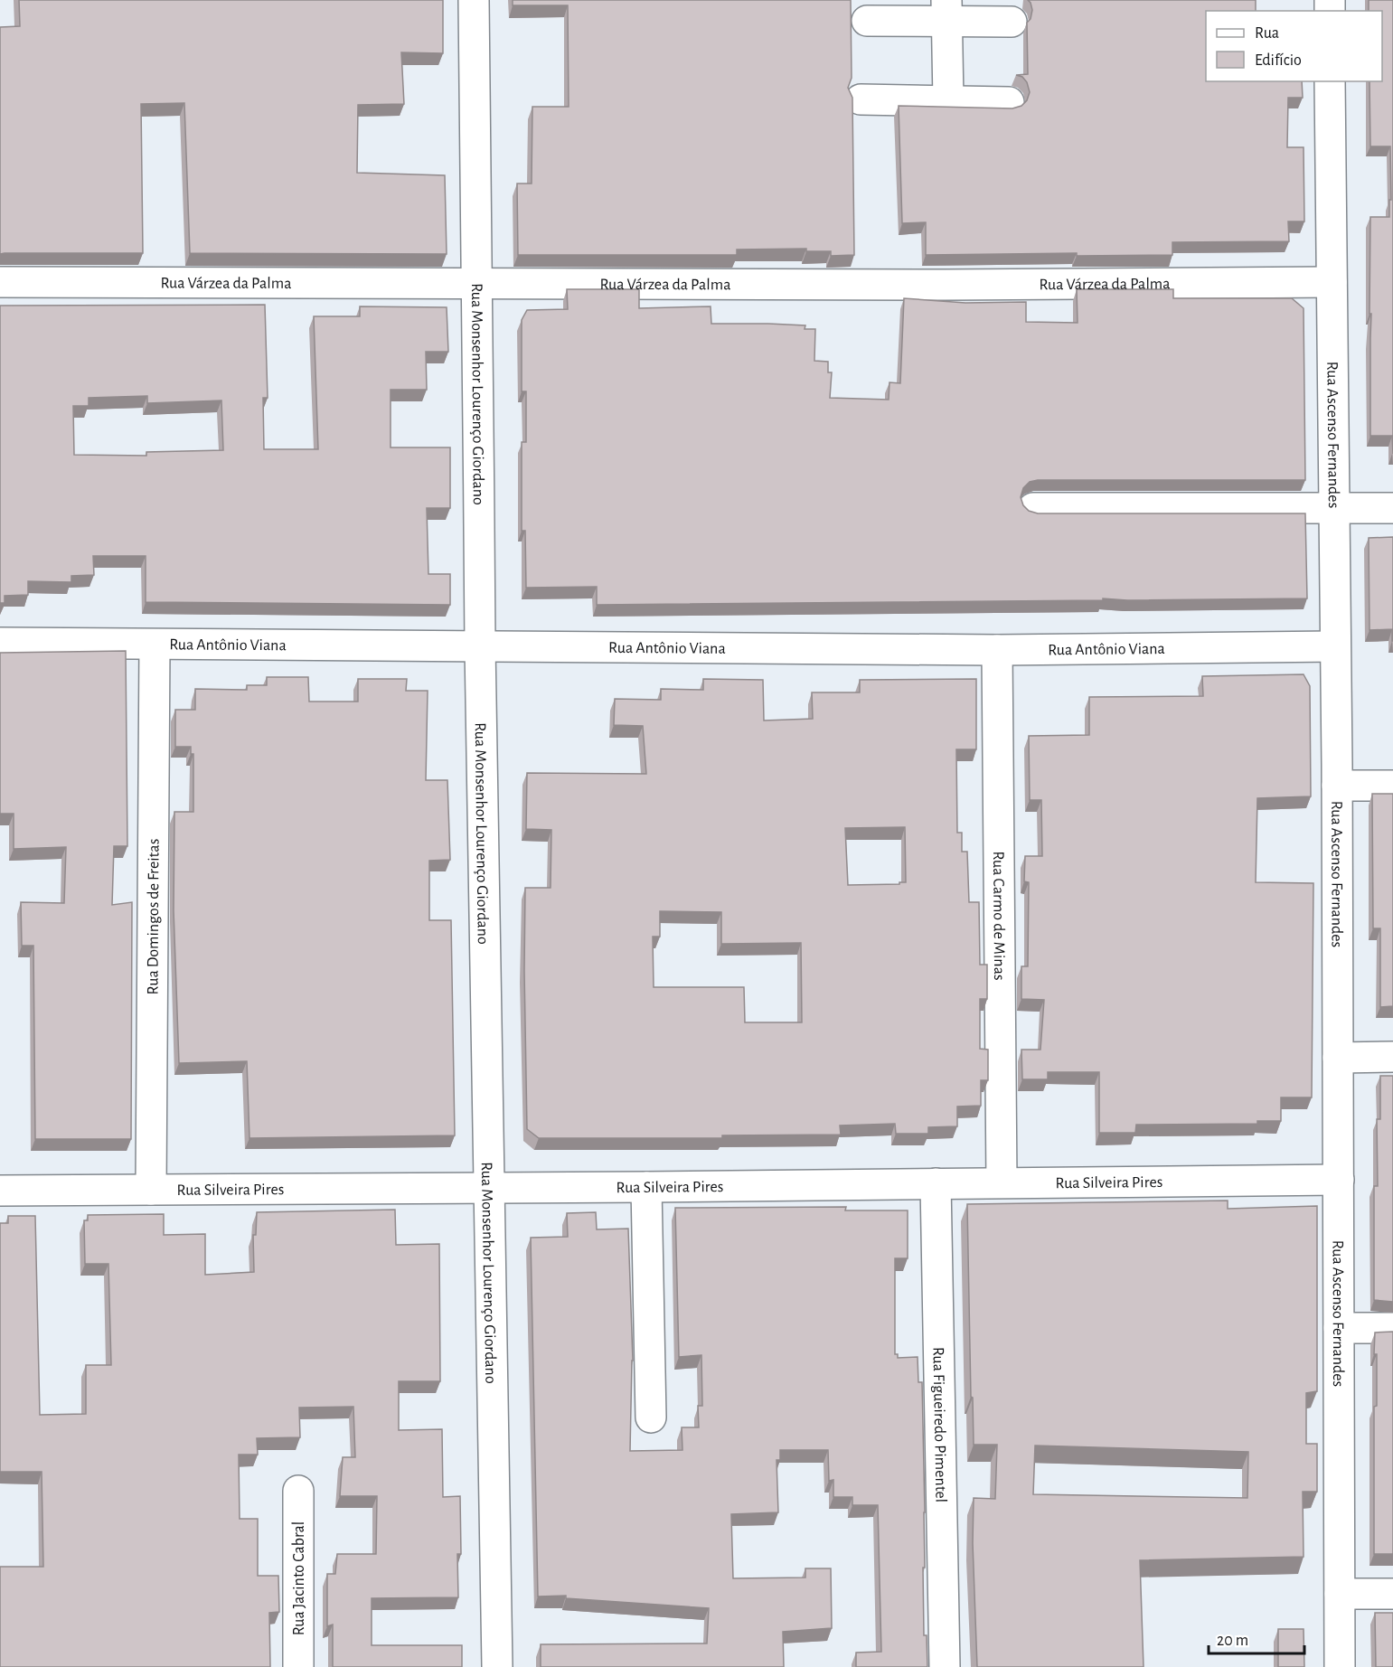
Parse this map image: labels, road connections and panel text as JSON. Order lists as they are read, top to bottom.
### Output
{
  "streets": {
    "street": [
      "Rua Várzea da Palma",
      "Rua Monsenhor Lourenço Giordano",
      "Rua Ascenso Fernandes",
      "Rua Antônio Viana",
      "Rua Carmo de Minas",
      "Rua Domingos de Freitas",
      "Rua Silveira Pires",
      "Rua Figueiredo Pimentel",
      "Rua Jacinto Cabral"
    ]
  },
  "crossings": [
    ["Rua Várzea da Palma", "Rua Monsenhor Lourenço Giordano"],
    ["Rua Várzea da Palma", "Rua Ascenso Fernandes"],
    ["Rua Monsenhor Lourenço Giordano", "Rua Antônio Viana"],
    ["Rua Monsenhor Lourenço Giordano", "Rua Silveira Pires"],
    ["Rua Ascenso Fernandes", "Rua Antônio Viana"],
    ["Rua Ascenso Fernandes", "Rua Silveira Pires"],
    ["Rua Antônio Viana", "Rua Carmo de Minas"],
    ["Rua Antônio Viana", "Rua Domingos de Freitas"],
    ["Rua Carmo de Minas", "Rua Silveira Pires"],
    ["Rua Domingos de Freitas", "Rua Silveira Pires"],
    ["Rua Silveira Pires", "Rua Figueiredo Pimentel"]
  ],
  "legend": ["Rua", "Edifício"],
  "scale_bar": "20 m"
}
